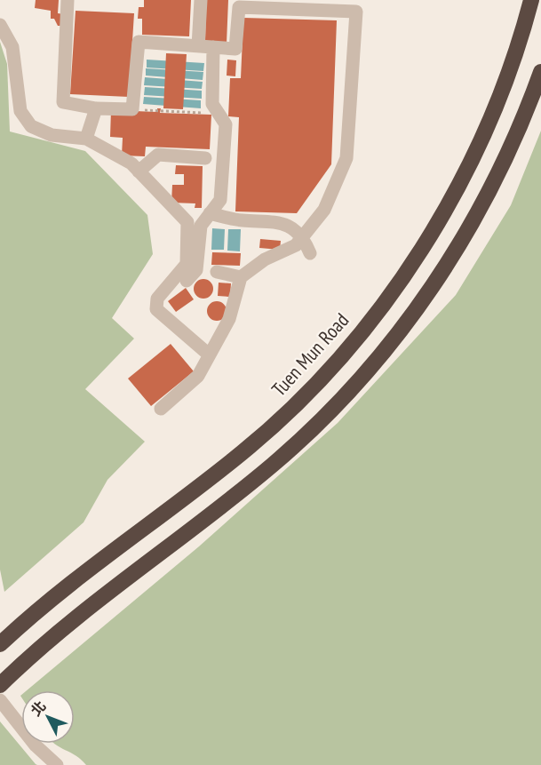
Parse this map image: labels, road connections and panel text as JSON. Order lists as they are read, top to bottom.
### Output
{
  "streets": {
    "highway": ["Tuen Mun Road"]
  },
  "north": "top left"
}
